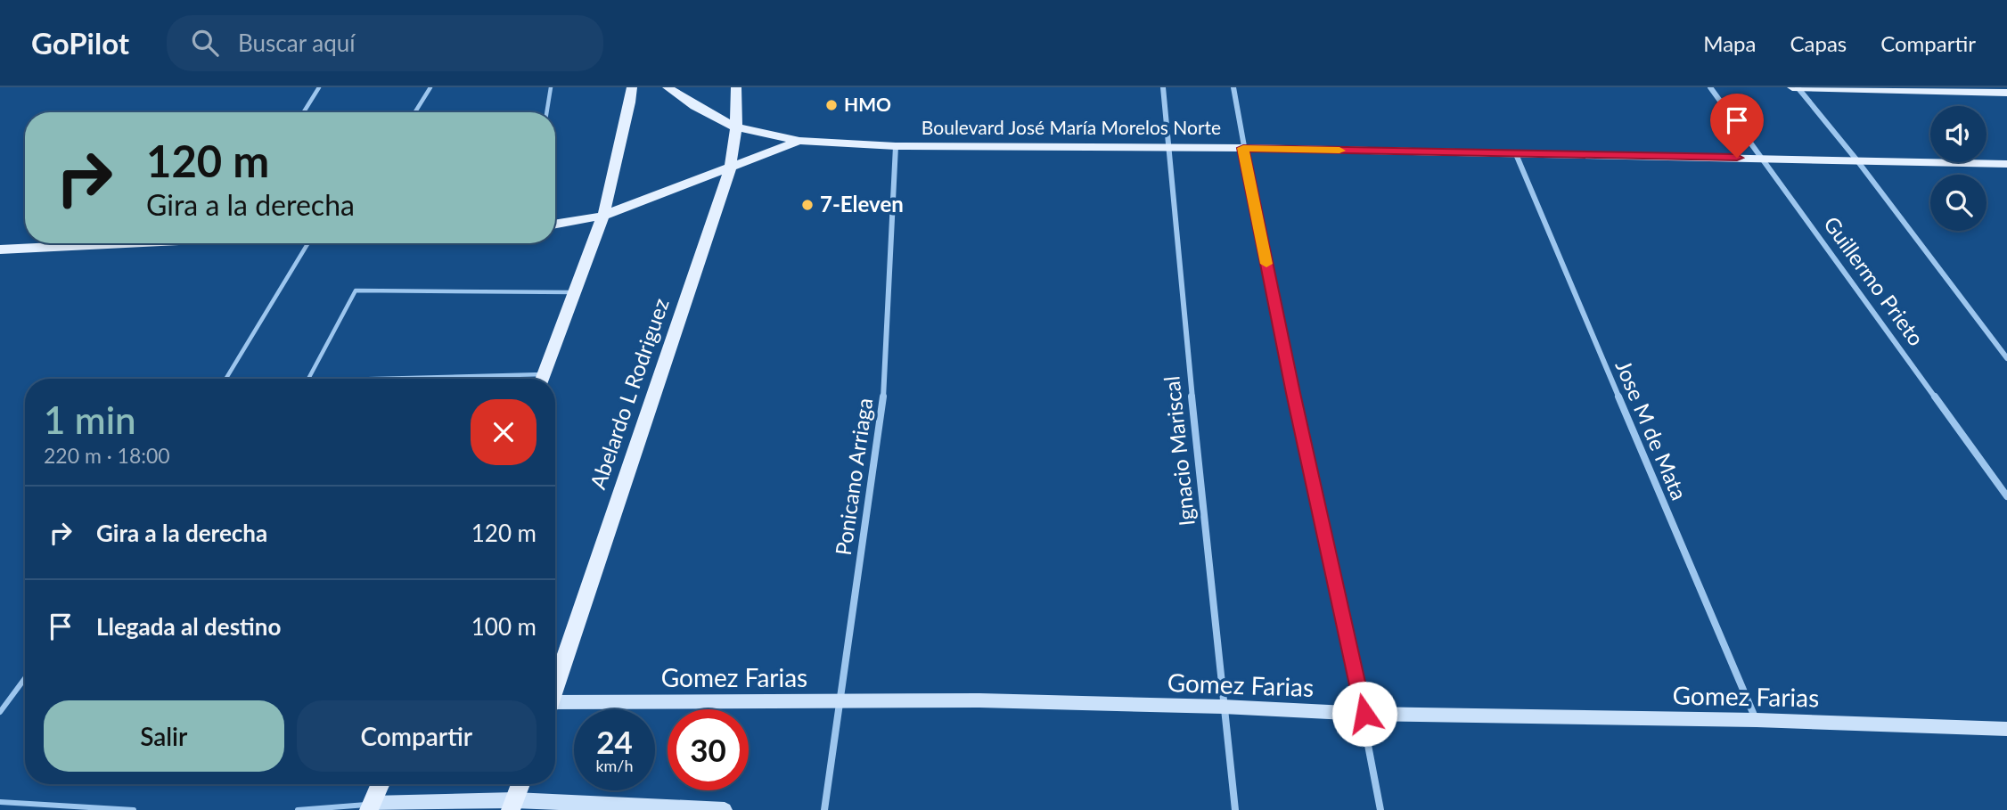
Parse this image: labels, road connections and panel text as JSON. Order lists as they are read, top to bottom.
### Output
{
  "streets": {
    "main road": ["Boulevard José María Morelos Norte", "Abelardo L Rodriguez"],
    "street": [
      "Guillermo Prieto",
      "Jose M de Mata",
      "Ignacio Mariscal",
      "Ponicano Arriaga",
      "Gomez Farias"
    ]
  },
  "crossings": [
    ["Boulevard José María Morelos Norte", "Guillermo Prieto"],
    ["Boulevard José María Morelos Norte", "Abelardo L Rodriguez"],
    ["Boulevard José María Morelos Norte", "Jose M de Mata"],
    ["Boulevard José María Morelos Norte", "Ignacio Mariscal"],
    ["Boulevard José María Morelos Norte", "Ponicano Arriaga"],
    ["Jose M de Mata", "Gomez Farias"],
    ["Ignacio Mariscal", "Gomez Farias"],
    ["Ponicano Arriaga", "Gomez Farias"]
  ],
  "places": ["HMO", "7-Eleven"],
  "page": {
    "header": "GoPilot",
    "search": "Buscar aquí",
    "nav": ["Mapa", "Capas", "Compartir"],
    "turn": ["120 m", "Gira a la derecha"],
    "heading": ["1 min", "220 m · 18:00"],
    "list": [
      {
        "name": "Gira a la derecha",
        "value": "120 m"
      },
      {
        "name": "Llegada al destino",
        "value": "100 m"
      }
    ],
    "buttons": ["Salir", "Compartir"],
    "speed": "24 km/h",
    "limit": "30"
  }
}
